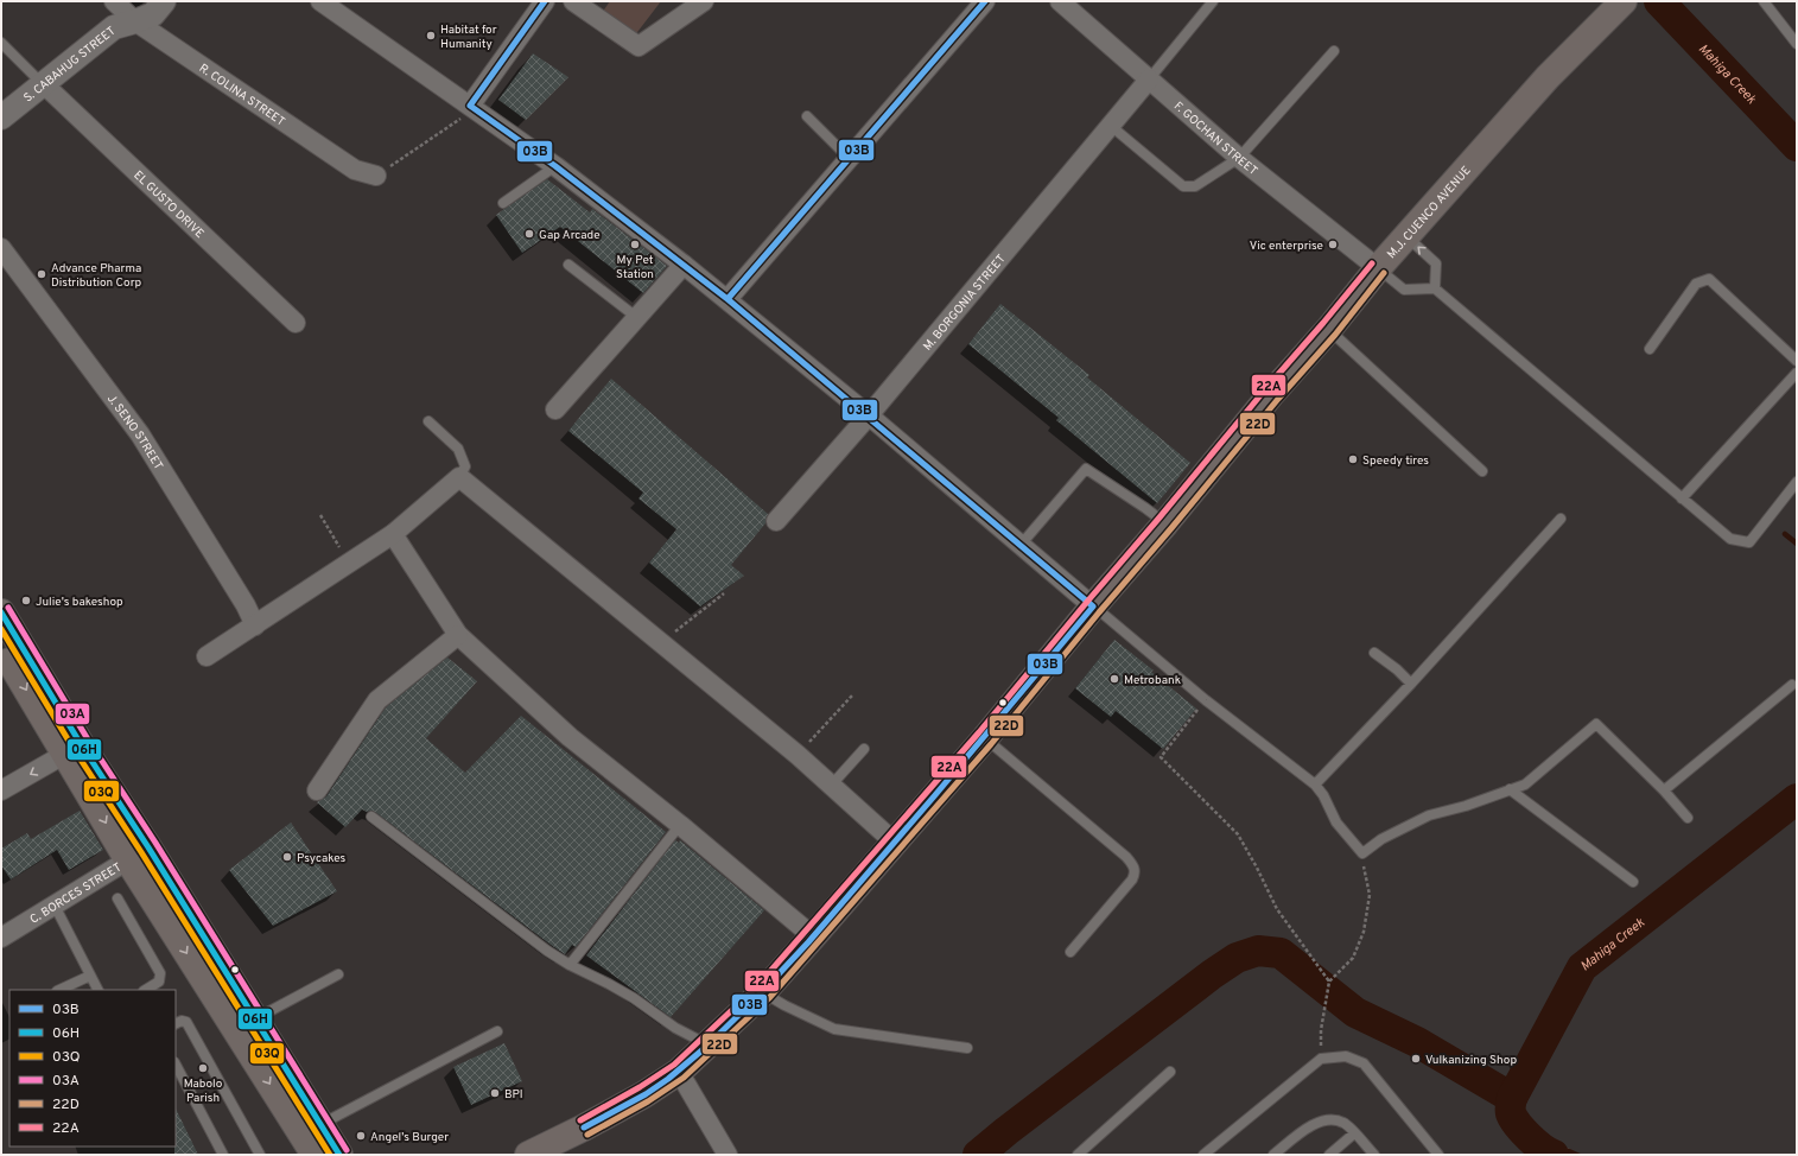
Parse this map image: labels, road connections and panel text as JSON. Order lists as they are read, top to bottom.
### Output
{
  "streets": {
    "main road": ["M.J. CUENCO AVENUE"],
    "street": [
      "S. CABAHUG STREET",
      "R. COLINA STREET",
      "F. GOCHAN STREET",
      "EL GUSTO DRIVE",
      "M. BORGONIA STREET",
      "J. SENO STREET",
      "C. BORCES STREET"
    ]
  },
  "crossings": [
    ["S. CABAHUG STREET", "R. COLINA STREET"],
    ["S. CABAHUG STREET", "EL GUSTO DRIVE"],
    ["F. GOCHAN STREET", "M.J. CUENCO AVENUE"],
    ["F. GOCHAN STREET", "M. BORGONIA STREET"]
  ],
  "water": ["Mahiga Creek"],
  "places": [
    "Habitat for Humanity",
    "Gap Arcade",
    "My Pet Station",
    "Vic enterprise",
    "Advance Pharma Distribution Corp",
    "Speedy tires",
    "Julie's bakeshop",
    "Metrobank",
    "Psycakes",
    "Vulkanizing Shop",
    "Mabolo Parish",
    "BPI",
    "Angel's Burger"
  ],
  "lines": [
    "transit line 03B",
    "transit line 22A",
    "transit line 22D",
    "transit line 03A",
    "transit line 06H",
    "transit line 03Q"
  ],
  "legend": [
    "03B",
    "06H",
    "03Q",
    "03A",
    "22D",
    "22A"
  ]
}
